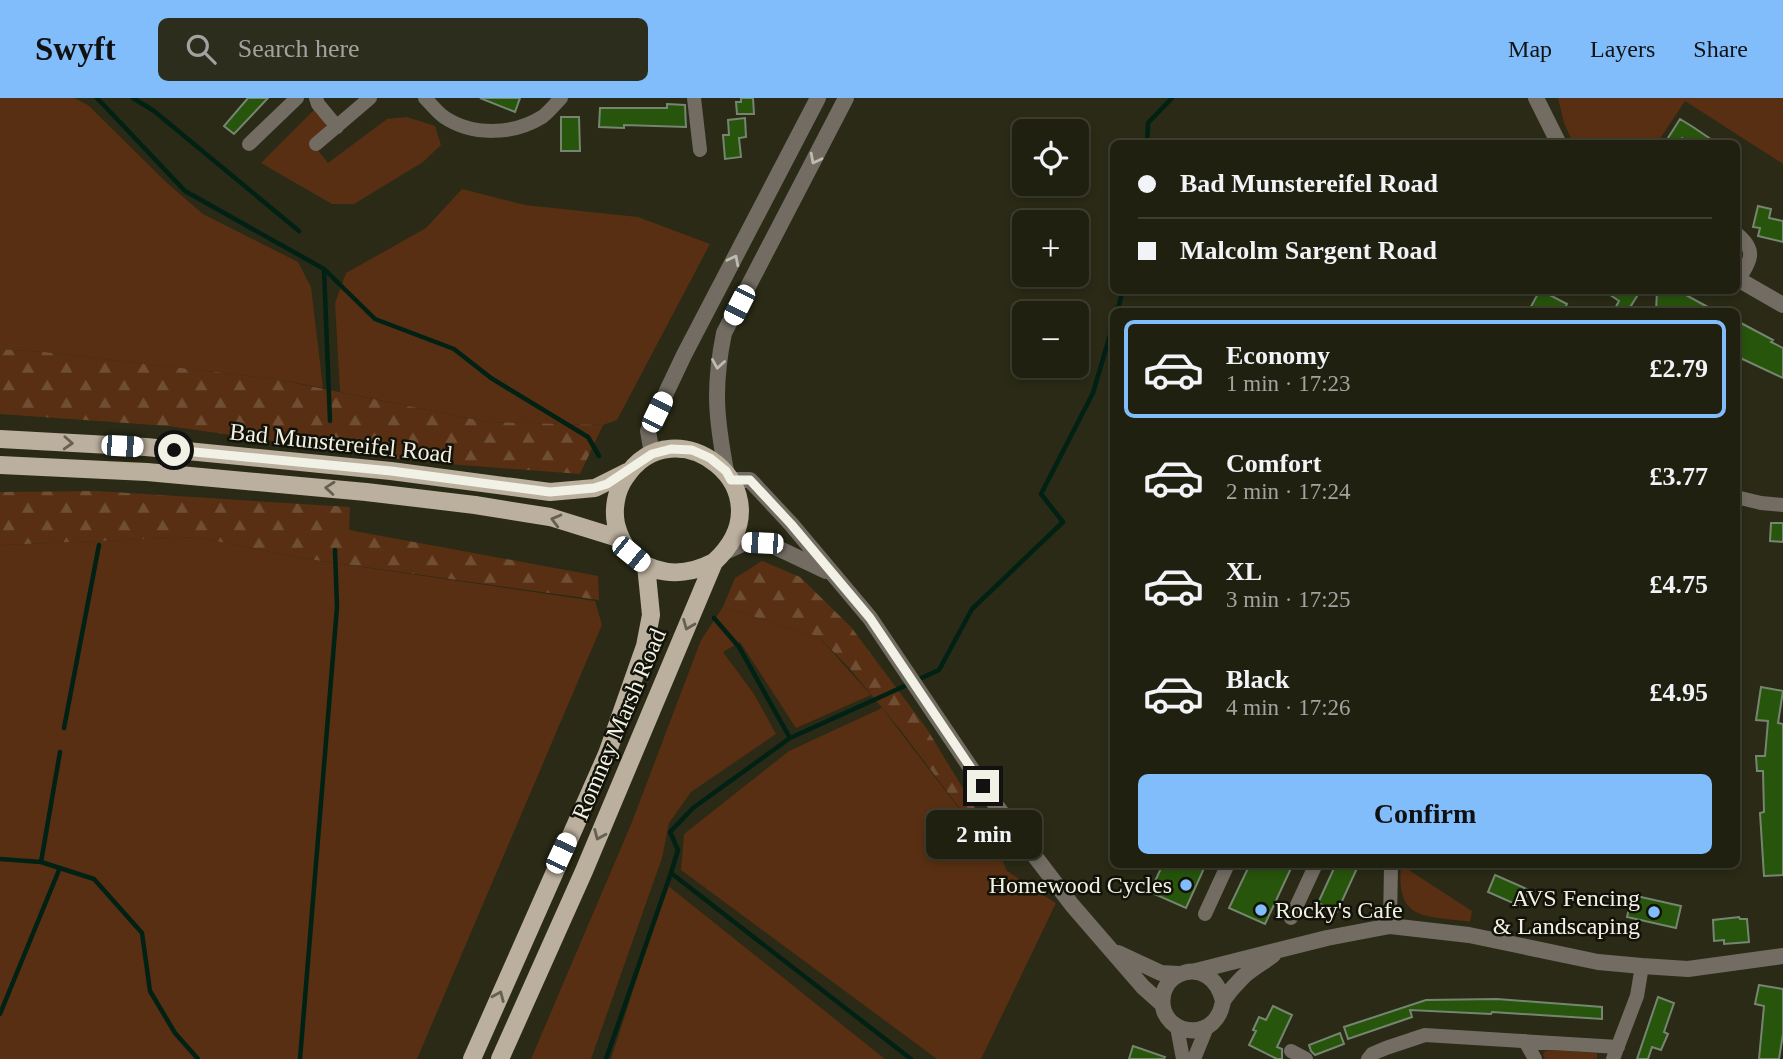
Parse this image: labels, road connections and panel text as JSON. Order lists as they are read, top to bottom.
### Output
{
  "streets": {
    "main road": ["Bad Munstereifel Road", "Romney Marsh Road"]
  },
  "crossings": [
    ["Bad Munstereifel Road", "Romney Marsh Road"]
  ],
  "places": ["Homewood Cycles", "Rocky's Cafe", "AVS Fencing & Landscaping"],
  "page": {
    "header": "Swyft",
    "search": "Search here",
    "nav": ["Map", "Layers", "Share"],
    "map_buttons": ["+", "−"],
    "banner": ["Bad Munstereifel Road", "Malcolm Sargent Road"],
    "list": [
      {
        "name": "Economy",
        "note": "1 min · 17:23",
        "value": "£2.79"
      },
      {
        "name": "Comfort",
        "note": "2 min · 17:24",
        "value": "£3.77"
      },
      {
        "name": "XL",
        "note": "3 min · 17:25",
        "value": "£4.75"
      },
      {
        "name": "Black",
        "note": "4 min · 17:26",
        "value": "£4.95"
      }
    ],
    "buttons": "Confirm",
    "bubble": "2 min"
  }
}
